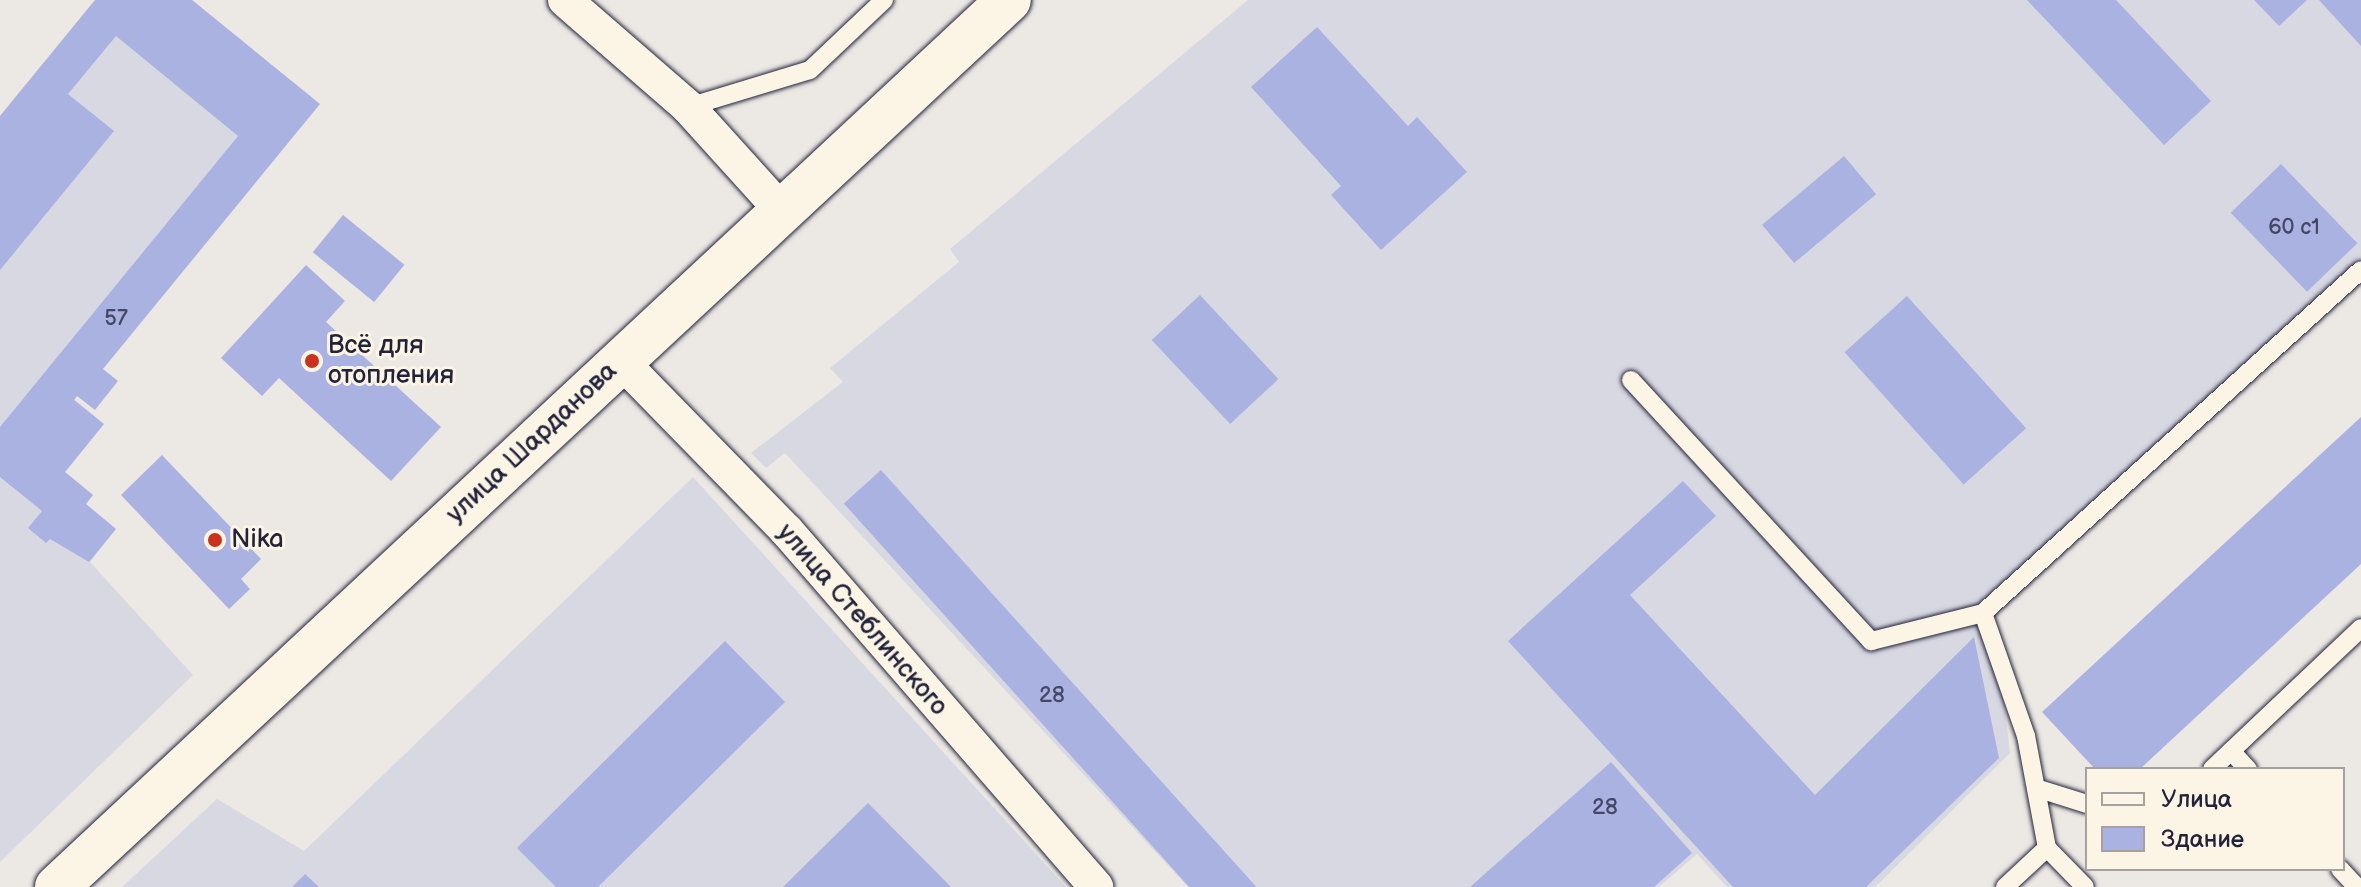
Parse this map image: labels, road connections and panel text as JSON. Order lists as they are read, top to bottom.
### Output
{
  "streets": {
    "main road": ["улица Шарданова"],
    "street": ["улица Стеблинского"]
  },
  "crossings": [
    ["улица Шарданова", "улица Стеблинского"]
  ],
  "places": ["Всё для отопления", "Nika"],
  "house_numbers": [
    "60 с1",
    "57",
    "28",
    "28"
  ],
  "legend": ["Улица", "Здание"]
}
